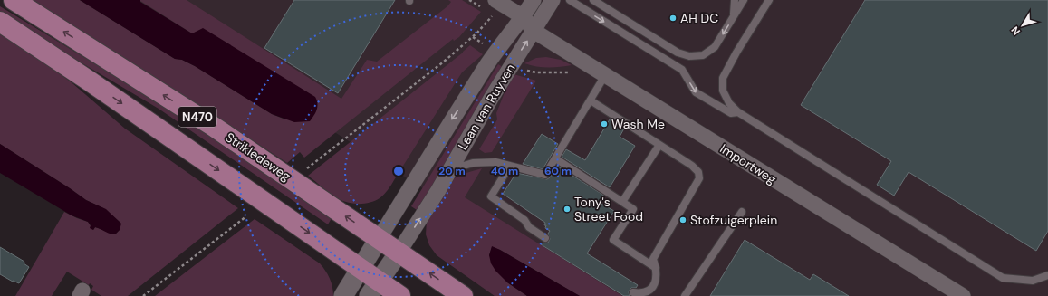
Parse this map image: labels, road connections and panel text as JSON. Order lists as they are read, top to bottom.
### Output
{
  "streets": {
    "main road": ["N470", "Strikledeweg"],
    "street": ["Laan van Ruyven", "Importweg"]
  },
  "crossings": [
    ["Laan van Ruyven", "Strikledeweg"],
    ["Laan van Ruyven", "Importweg"]
  ],
  "places": [
    "AH DC",
    "Wash Me",
    "Tony's Street Food",
    "Stofzuigerplein"
  ],
  "north": "bottom left",
  "rings": ["20 m", "40 m", "60 m"]
}
